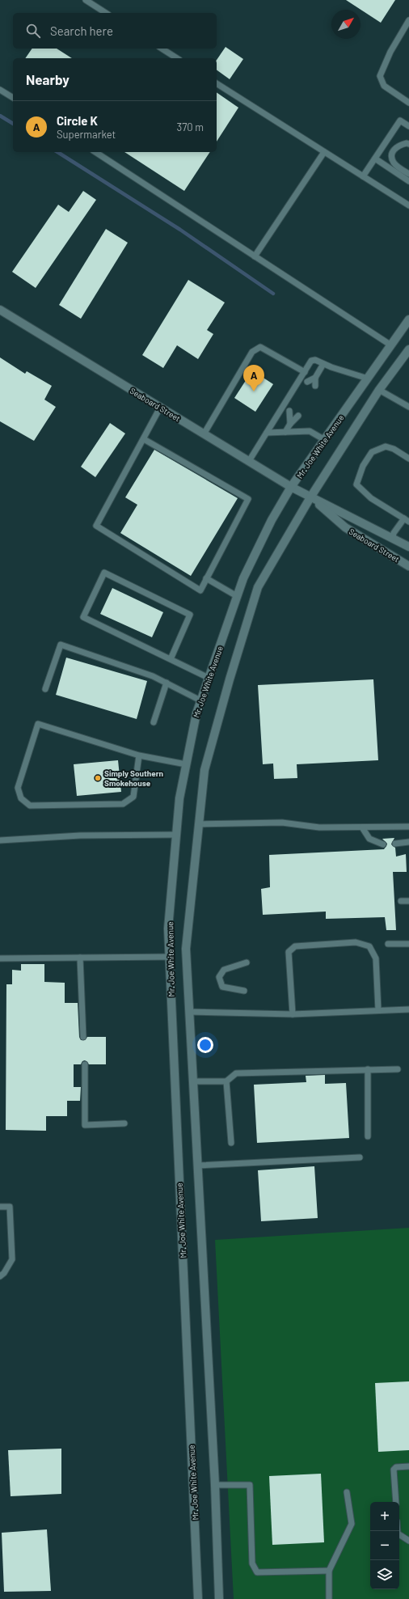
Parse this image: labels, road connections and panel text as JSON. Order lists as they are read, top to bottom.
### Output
{
  "streets": {
    "main road": ["Seaboard Street", "Mr. Joe White Avenue"]
  },
  "crossings": [
    ["Seaboard Street", "Mr. Joe White Avenue"]
  ],
  "places": ["Simply Southern Smokehouse"],
  "north": "top right",
  "page": {
    "search": "Search here",
    "heading": "Nearby",
    "list": [
      {
        "mark": "A",
        "name": "Circle K",
        "note": "Supermarket",
        "value": "370 m"
      }
    ],
    "pins": "A",
    "map_buttons": ["+", "−"]
  }
}
